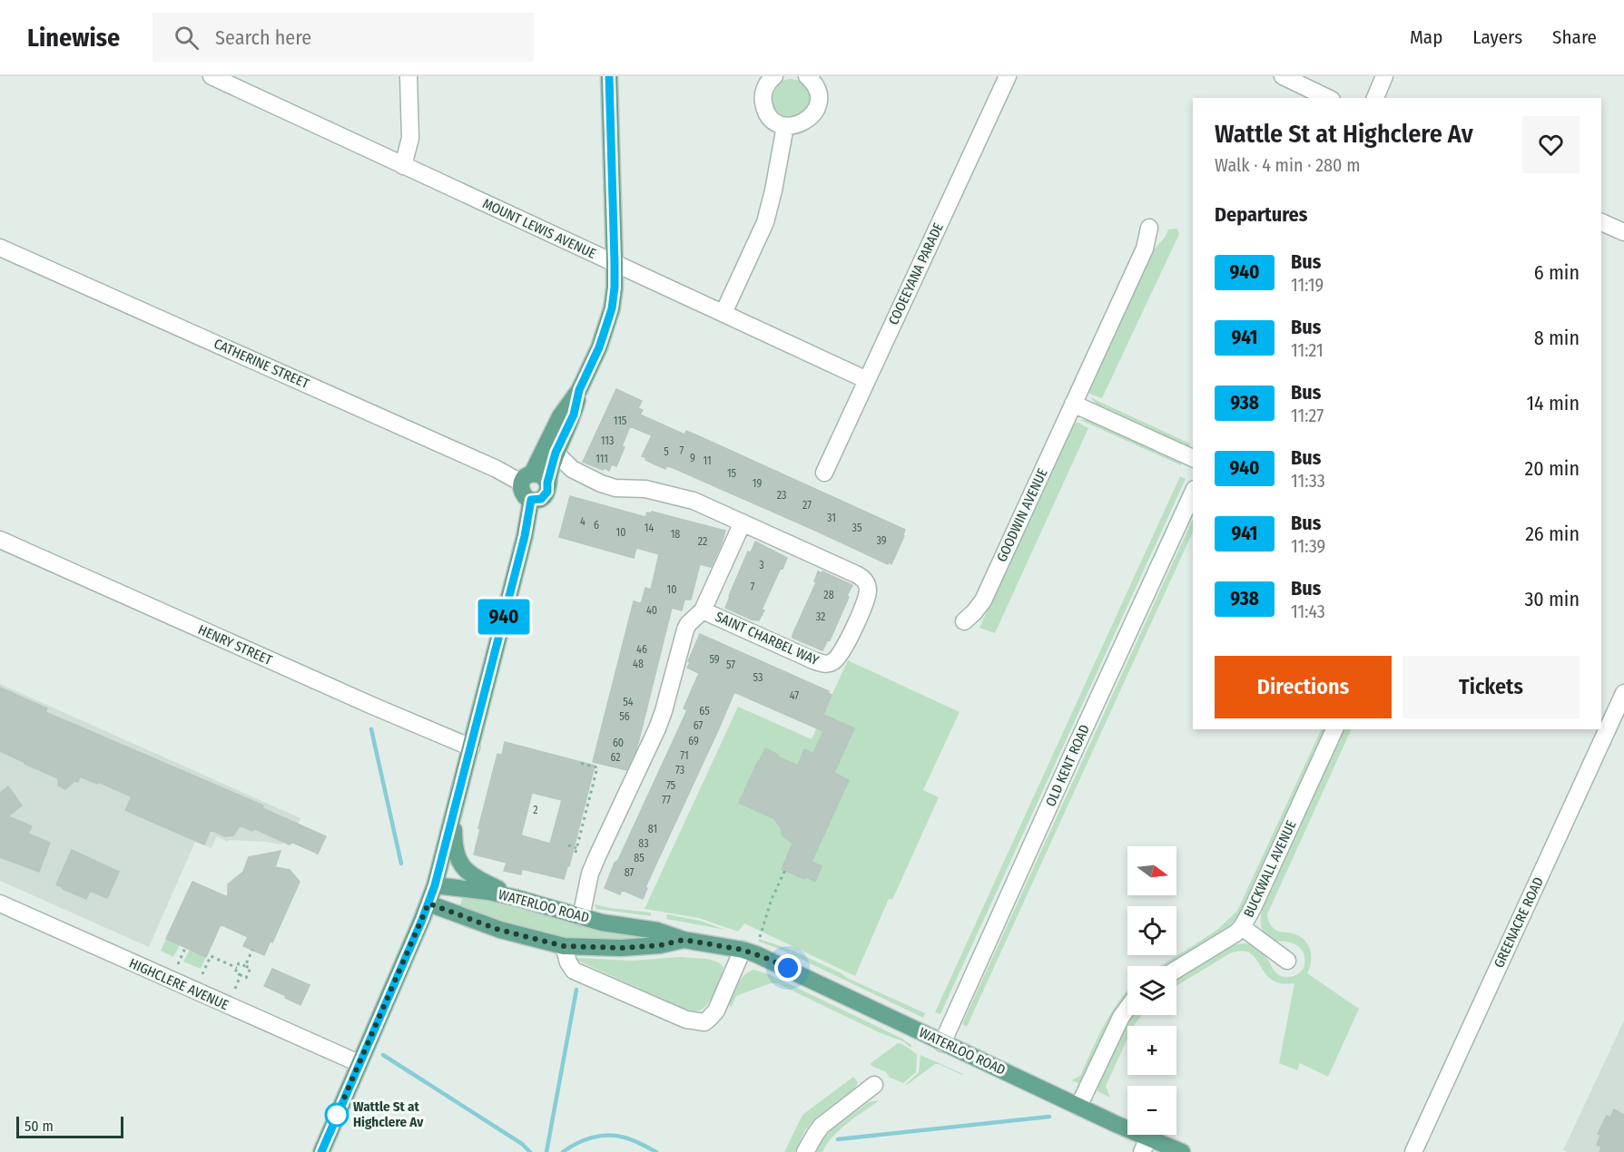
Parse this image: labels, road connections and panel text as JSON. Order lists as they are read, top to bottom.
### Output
{
  "streets": {
    "main road": ["WATERLOO ROAD"],
    "street": [
      "MOUNT LEWIS AVENUE",
      "COOEEYANA PARADE",
      "CATHERINE STREET",
      "GOODWIN AVENUE",
      "SAINT CHARBEL WAY",
      "HENRY STREET",
      "OLD KENT ROAD",
      "BUCKWALL AVENUE",
      "GREENACRE ROAD",
      "HIGHCLERE AVENUE"
    ]
  },
  "crossings": [
    ["MOUNT LEWIS AVENUE", "COOEEYANA PARADE"],
    ["SAINT CHARBEL WAY", "WATERLOO ROAD"],
    ["OLD KENT ROAD", "WATERLOO ROAD"]
  ],
  "places": ["Wattle St at Highclere Av"],
  "lines": ["bus line 940"],
  "house_numbers": [
    "115",
    "113",
    "7",
    "5",
    "9",
    "111",
    "11",
    "15",
    "19",
    "23",
    "27",
    "31",
    "4",
    "6",
    "14",
    "35",
    "10",
    "18",
    "39",
    "22",
    "3",
    "7",
    "10",
    "28",
    "40",
    "32",
    "46",
    "59",
    "48",
    "57",
    "53",
    "47",
    "54",
    "65",
    "56",
    "67",
    "69",
    "60",
    "71",
    "62",
    "73",
    "75",
    "77",
    "2",
    "81",
    "83",
    "85",
    "87"
  ],
  "scale_bar": "50 m",
  "north": "right",
  "page": {
    "header": "Linewise",
    "search": "Search here",
    "nav": ["Map", "Layers", "Share"],
    "on_map": "940",
    "heading": [
      ["Wattle St at Highclere Av", "Walk · 4 min · 280 m"],
      "Departures"
    ],
    "list": [
      {
        "mark": "940",
        "name": "Bus",
        "note": "11:19",
        "value": "6 min"
      },
      {
        "mark": "941",
        "name": "Bus",
        "note": "11:21",
        "value": "8 min"
      },
      {
        "mark": "938",
        "name": "Bus",
        "note": "11:27",
        "value": "14 min"
      },
      {
        "mark": "940",
        "name": "Bus",
        "note": "11:33",
        "value": "20 min"
      },
      {
        "mark": "941",
        "name": "Bus",
        "note": "11:39",
        "value": "26 min"
      },
      {
        "mark": "938",
        "name": "Bus",
        "note": "11:43",
        "value": "30 min"
      }
    ],
    "buttons": ["Directions", "Tickets"],
    "map_buttons": ["+", "−"],
    "scale": "50 m"
  }
}
